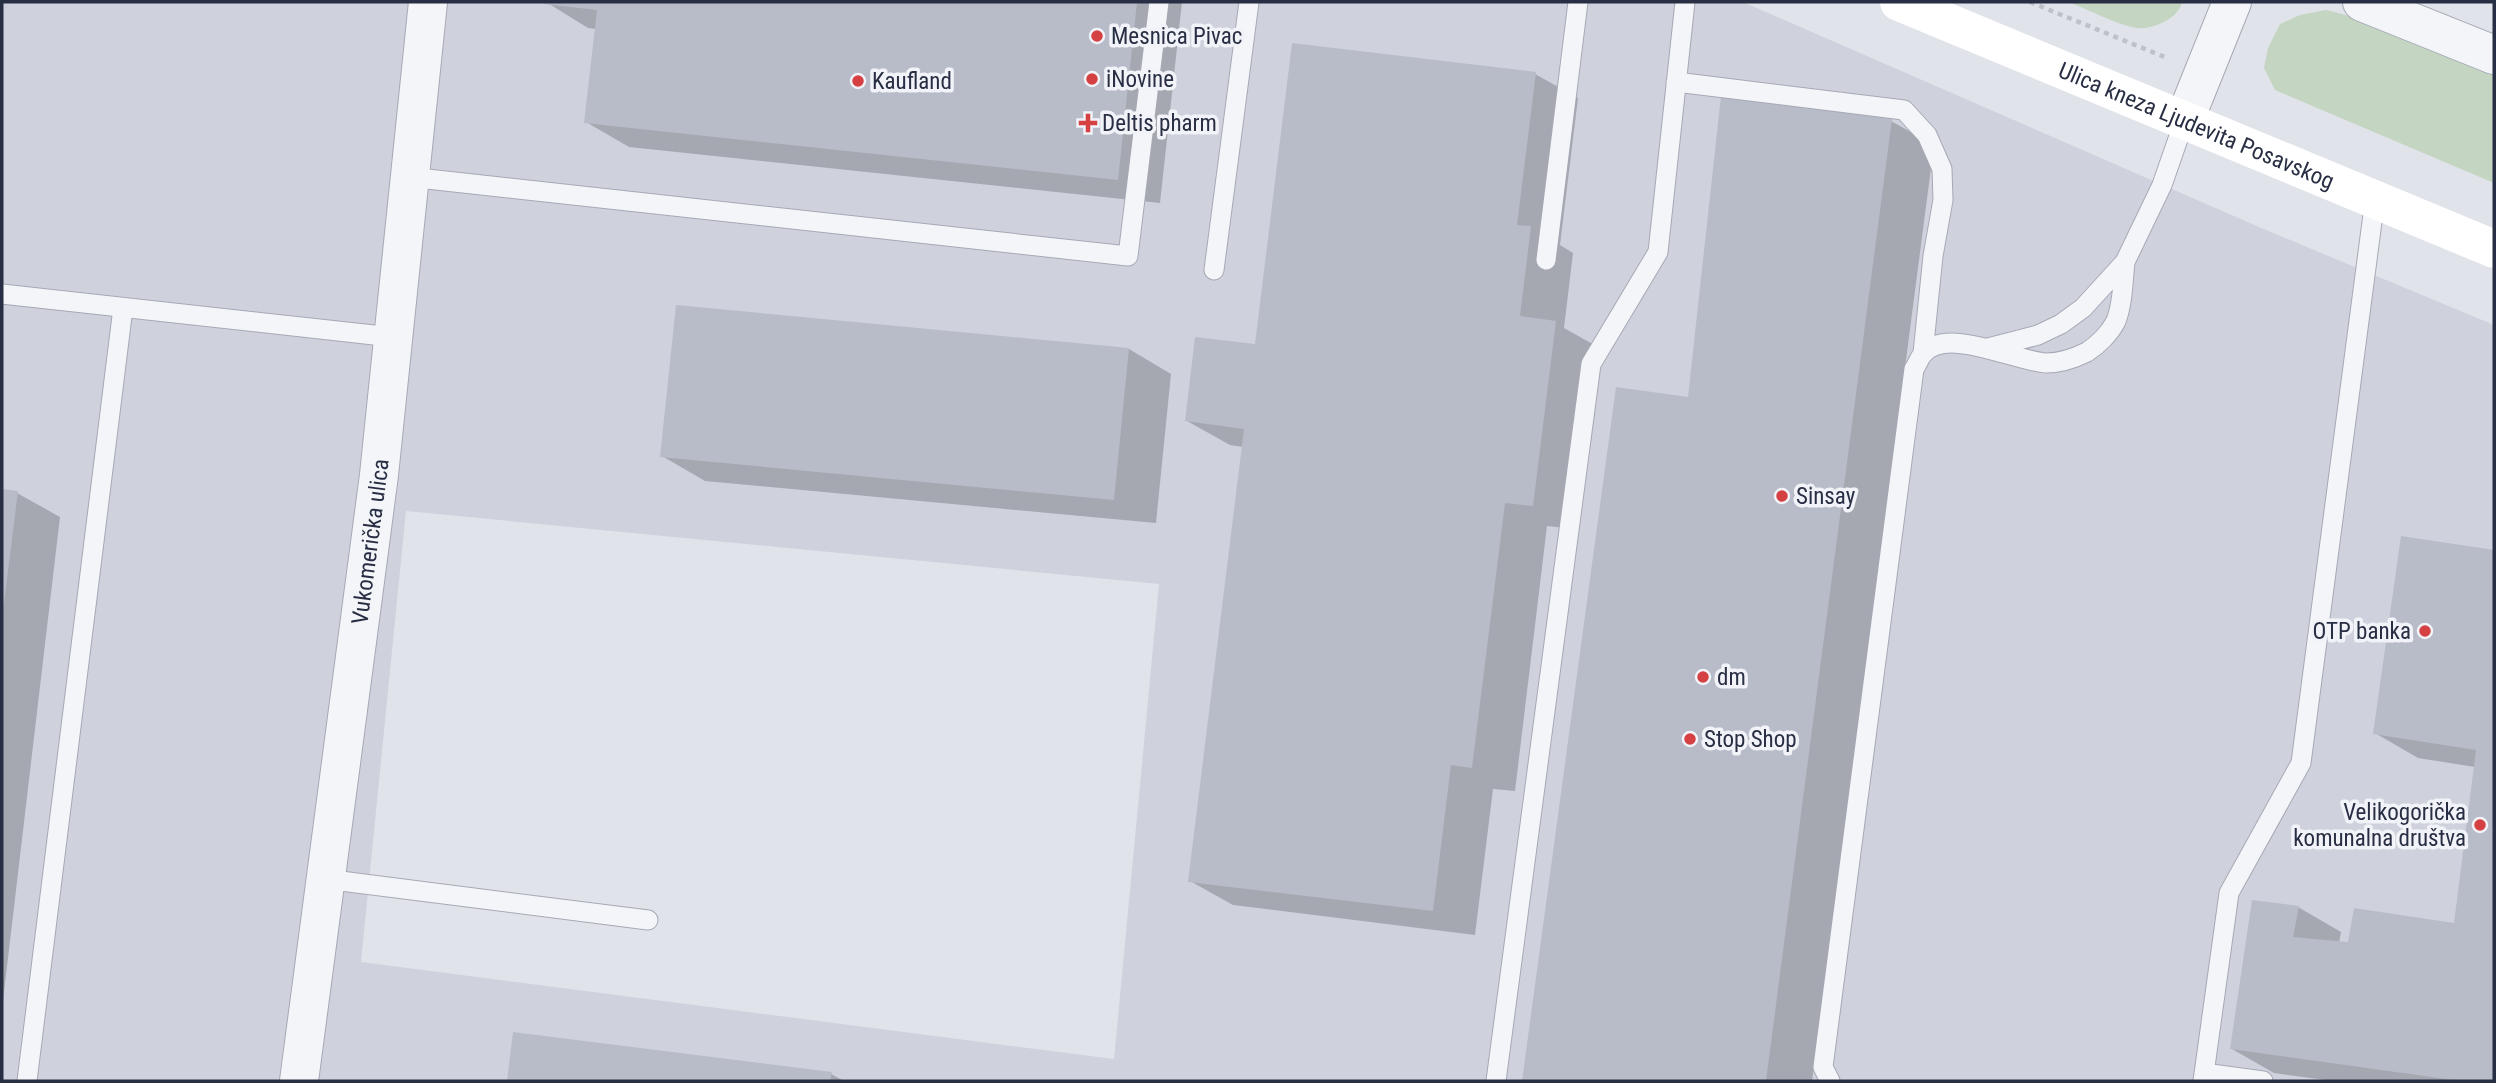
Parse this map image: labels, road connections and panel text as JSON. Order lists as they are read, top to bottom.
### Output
{
  "streets": {
    "main road": ["Ulica kneza Ljudevita Posavskog"],
    "street": ["Vukomerička ulica"]
  },
  "places": {
    "other": [
      "Mesnica Pivac",
      "iNovine",
      "Kaufland",
      "Sinsay",
      "OTP banka",
      "dm",
      "Stop Shop",
      "Velikogorička komunalna društva"
    ],
    "health": ["Deltis pharm"]
  }
}
